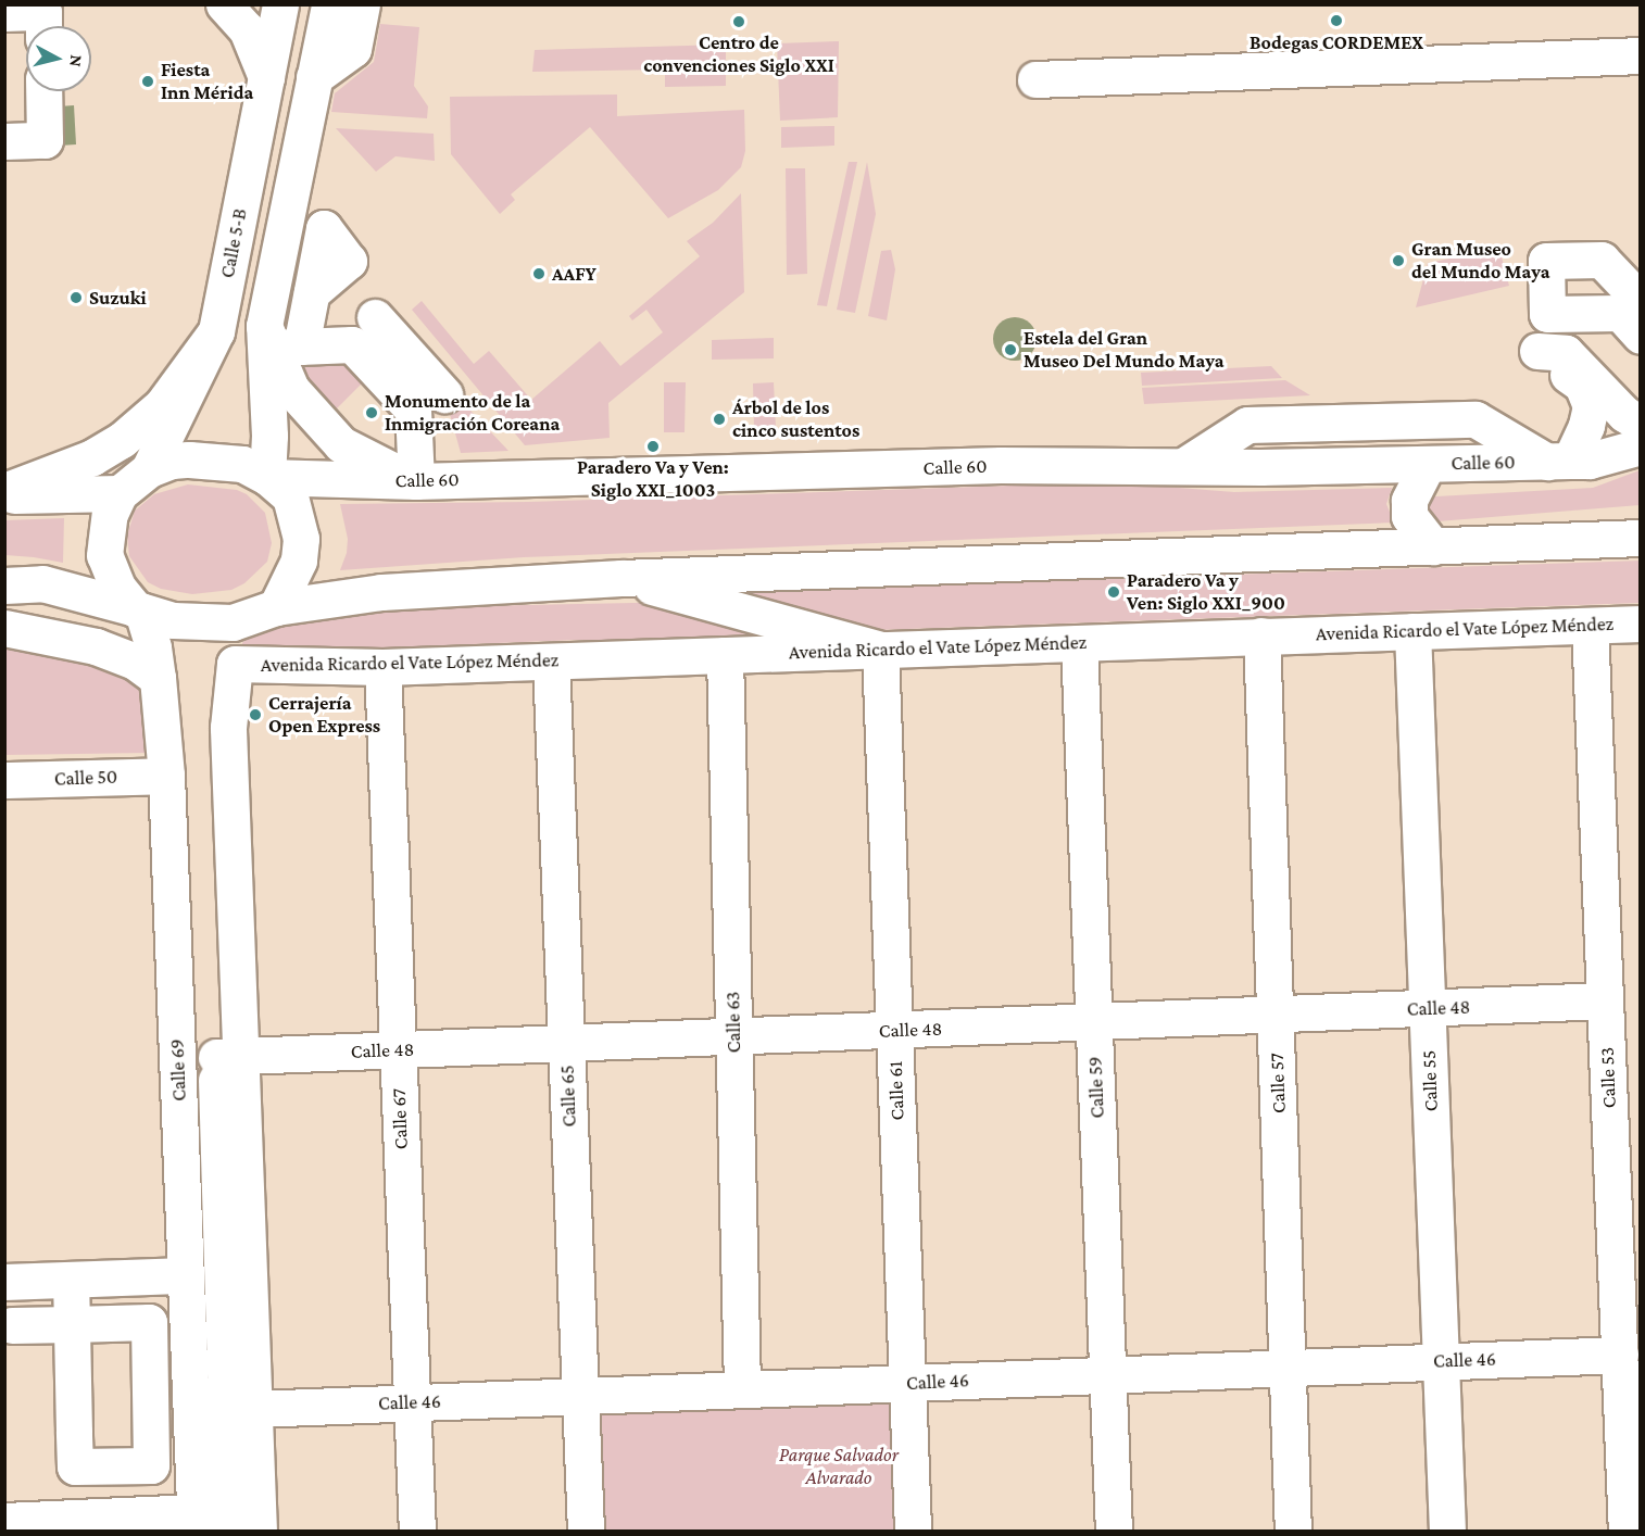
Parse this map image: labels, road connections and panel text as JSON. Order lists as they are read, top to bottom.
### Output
{
  "streets": {
    "street": [
      "Calle 5-B",
      "Calle 60",
      "Avenida Ricardo el Vate López Méndez",
      "Calle 50",
      "Calle 48",
      "Calle 63",
      "Calle 69",
      "Calle 53",
      "Calle 55",
      "Calle 57",
      "Calle 59",
      "Calle 61",
      "Calle 65",
      "Calle 67",
      "Calle 46"
    ]
  },
  "crossings": [
    ["Calle 5-B", "Calle 60"],
    ["Calle 5-B", "Calle 69"],
    ["Calle 60", "Calle 69"],
    ["Avenida Ricardo el Vate López Méndez", "Calle 63"],
    ["Avenida Ricardo el Vate López Méndez", "Calle 69"],
    ["Avenida Ricardo el Vate López Méndez", "Calle 53"],
    ["Avenida Ricardo el Vate López Méndez", "Calle 55"],
    ["Avenida Ricardo el Vate López Méndez", "Calle 57"],
    ["Avenida Ricardo el Vate López Méndez", "Calle 59"],
    ["Avenida Ricardo el Vate López Méndez", "Calle 61"],
    ["Avenida Ricardo el Vate López Méndez", "Calle 65"],
    ["Avenida Ricardo el Vate López Méndez", "Calle 67"],
    ["Calle 50", "Calle 69"],
    ["Calle 48", "Calle 63"],
    ["Calle 48", "Calle 69"],
    ["Calle 48", "Calle 53"],
    ["Calle 48", "Calle 55"],
    ["Calle 48", "Calle 57"],
    ["Calle 48", "Calle 59"],
    ["Calle 48", "Calle 61"],
    ["Calle 48", "Calle 65"],
    ["Calle 48", "Calle 67"],
    ["Calle 63", "Calle 46"],
    ["Calle 69", "Calle 46"],
    ["Calle 53", "Calle 46"],
    ["Calle 55", "Calle 46"],
    ["Calle 57", "Calle 46"],
    ["Calle 59", "Calle 46"],
    ["Calle 61", "Calle 46"],
    ["Calle 65", "Calle 46"],
    ["Calle 67", "Calle 46"]
  ],
  "parks": ["Parque Salvador Alvarado"],
  "places": [
    "Bodegas CORDEMEX",
    "Centro de convenciones Siglo XXI",
    "Fiesta Inn Mérida",
    "Gran Museo del Mundo Maya",
    "AAFY",
    "Suzuki",
    "Estela del Gran Museo Del Mundo Maya",
    "Monumento de la Inmigración Coreana",
    "Árbol de los cinco sustentos",
    "Paradero Va y Ven: Siglo XXI_1003",
    "Paradero Va y Ven: Siglo XXI_900",
    "Cerrajería Open Express"
  ],
  "north": "right"
}
